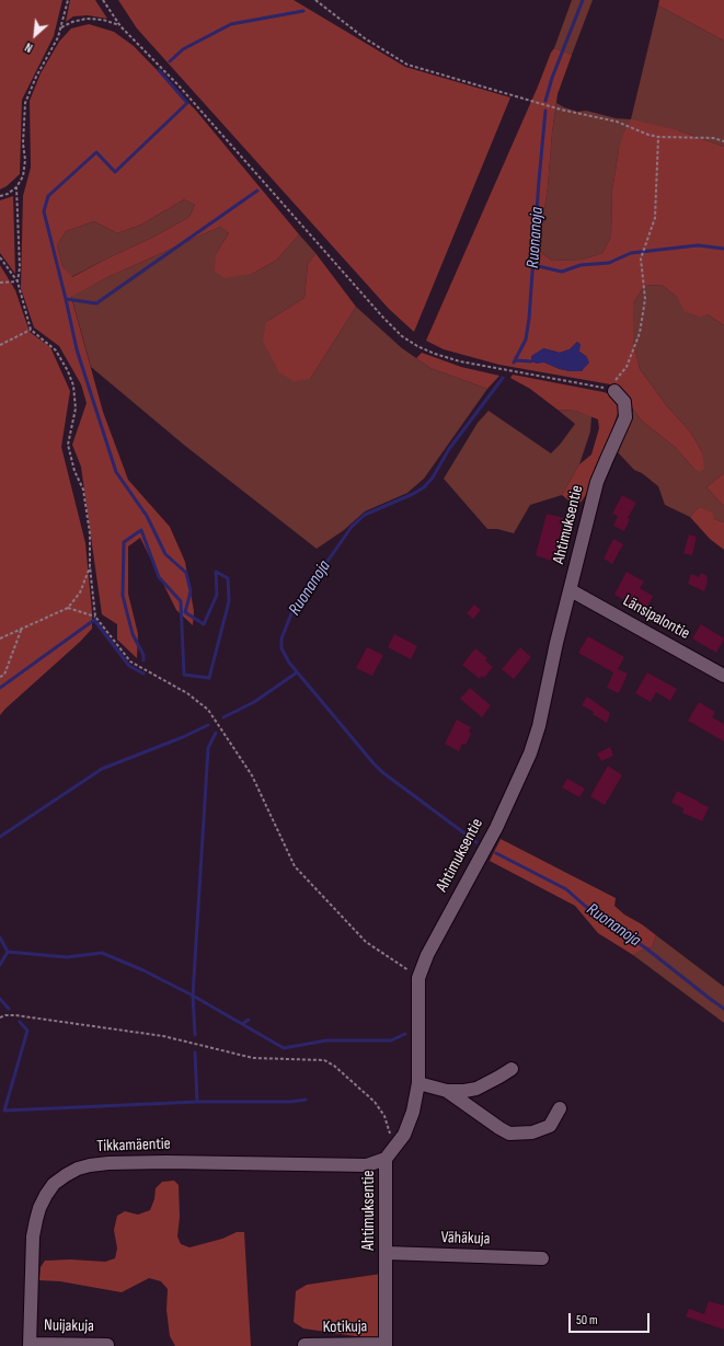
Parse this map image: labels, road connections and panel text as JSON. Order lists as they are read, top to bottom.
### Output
{
  "streets": {
    "street": [
      "Ahtimuksentie",
      "Länsipalontie",
      "Tikkamäentie",
      "Vähäkuja",
      "Nuijakuja",
      "Kotikuja"
    ]
  },
  "crossings": [
    ["Ahtimuksentie", "Länsipalontie"],
    ["Ahtimuksentie", "Tikkamäentie"],
    ["Ahtimuksentie", "Vähäkuja"],
    ["Ahtimuksentie", "Kotikuja"],
    ["Tikkamäentie", "Nuijakuja"]
  ],
  "water": ["Ruonanoja"],
  "scale_bar": "50 m",
  "north": "bottom left"
}
